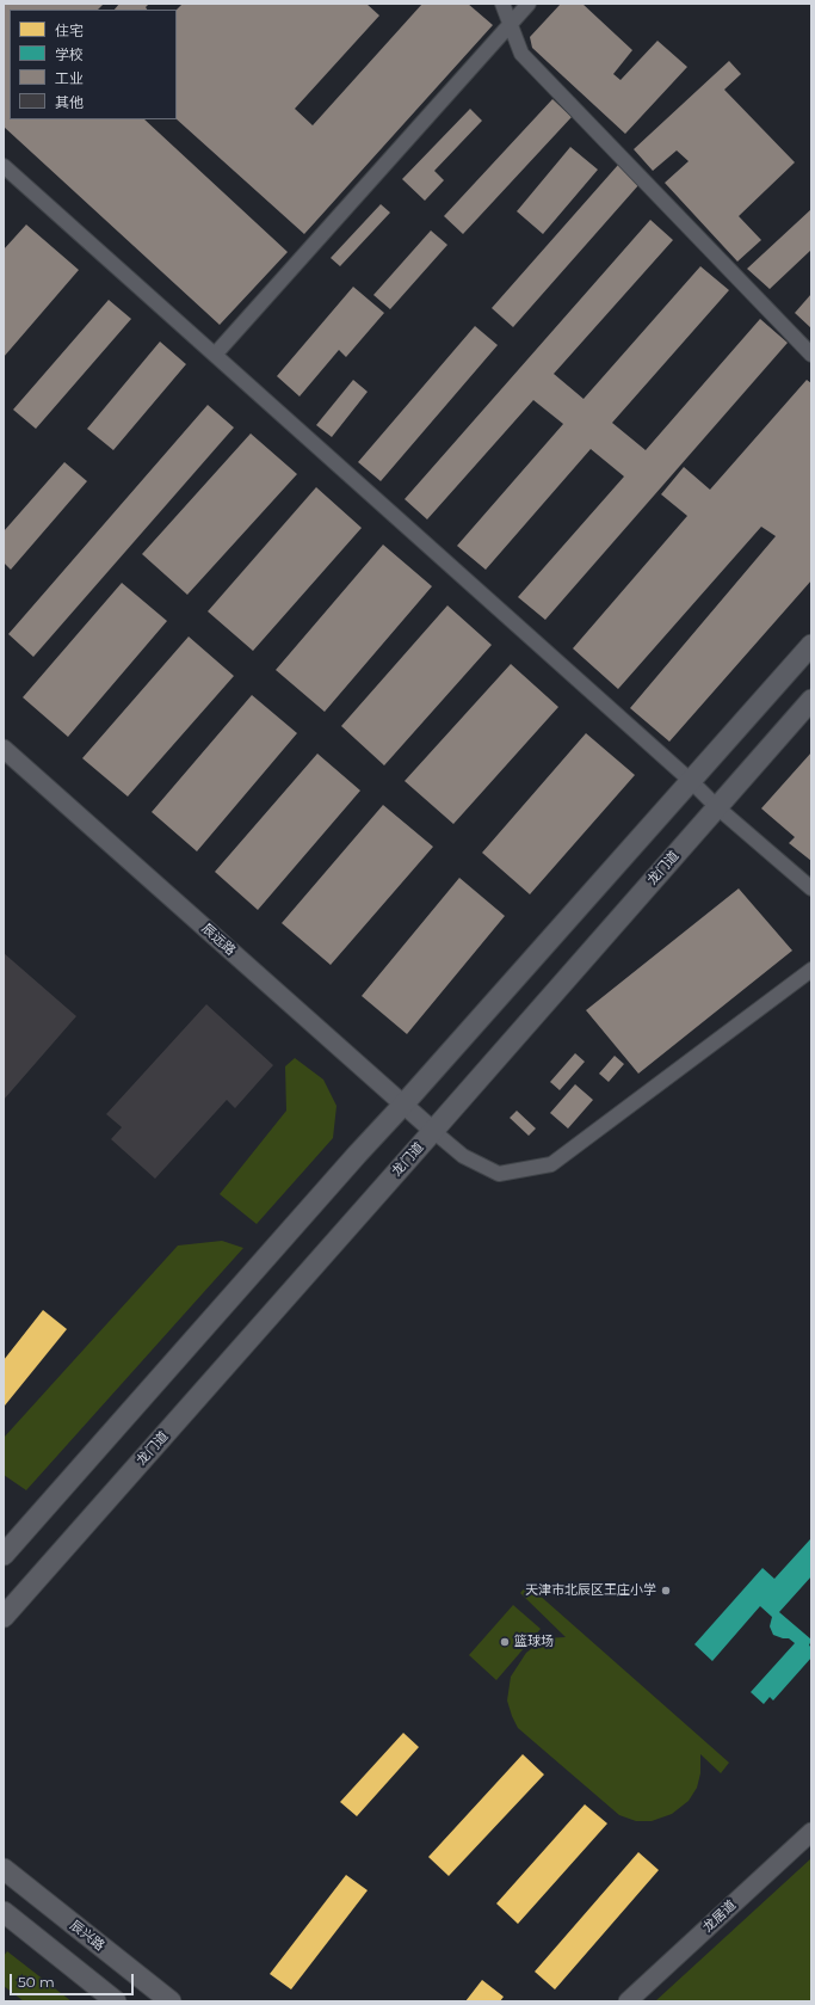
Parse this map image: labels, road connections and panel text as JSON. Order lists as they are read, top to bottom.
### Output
{
  "streets": {
    "main road": ["龙门道", "辰兴路"],
    "street": ["辰远路", "龙居道"]
  },
  "crossings": [
    ["龙门道", "辰远路"]
  ],
  "places": ["天津市北辰区王庄小学", "篮球场"],
  "legend": [
    "住宅",
    "学校",
    "工业",
    "其他"
  ],
  "scale_bar": "50 m"
}
